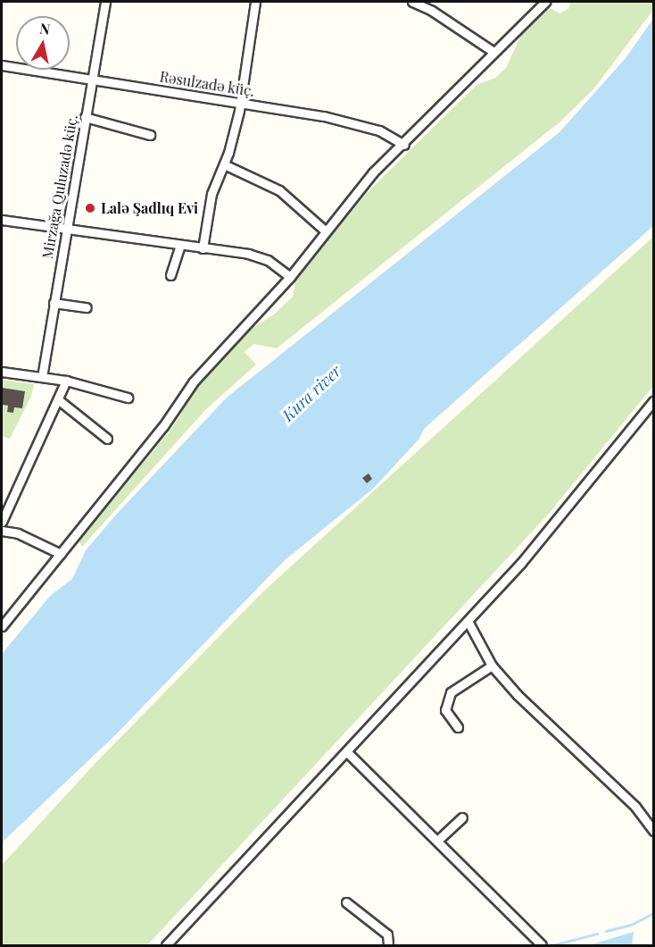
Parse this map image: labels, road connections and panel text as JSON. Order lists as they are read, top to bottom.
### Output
{
  "streets": {
    "street": ["Rəsulzadə küç.", "Mirzağa Quluzadə küç."]
  },
  "crossings": [
    ["Rəsulzadə küç.", "Mirzağa Quluzadə küç."]
  ],
  "water": ["Kura river"],
  "places": ["Lalə Şadlıq Evi"],
  "north": "top"
}
